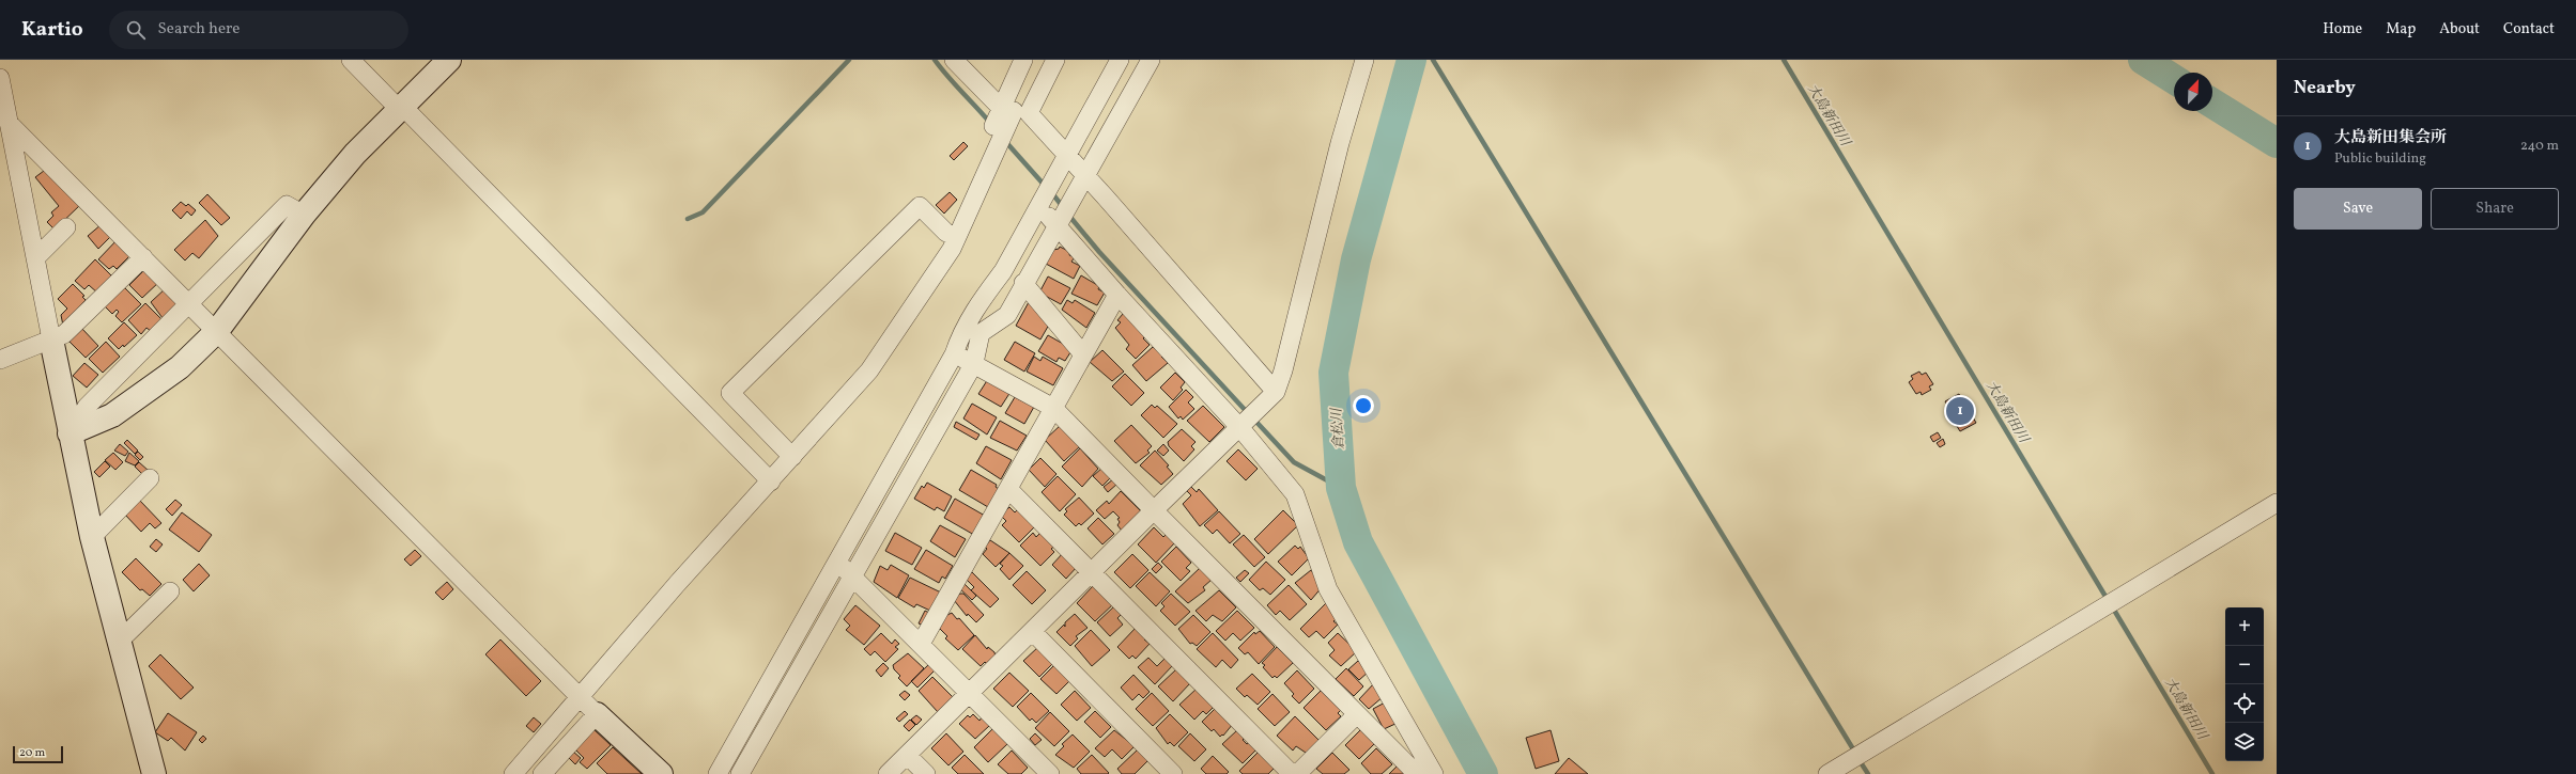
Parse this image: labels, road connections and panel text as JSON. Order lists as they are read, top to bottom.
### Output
{
  "water": ["大島新田川", "倉松川"],
  "scale_bar": "20 m",
  "north": "top right",
  "page": {
    "header": "Kartio",
    "search": "Search here",
    "nav": [
      "Home",
      "Map",
      "About",
      "Contact"
    ],
    "heading": "Nearby",
    "list": [
      {
        "mark": "1",
        "name": "大島新田集会所",
        "note": "Public building",
        "value": "240 m"
      }
    ],
    "buttons": ["Save", "Share"],
    "pins": "1",
    "map_buttons": ["+", "−"],
    "scale": "20 m"
  }
}
